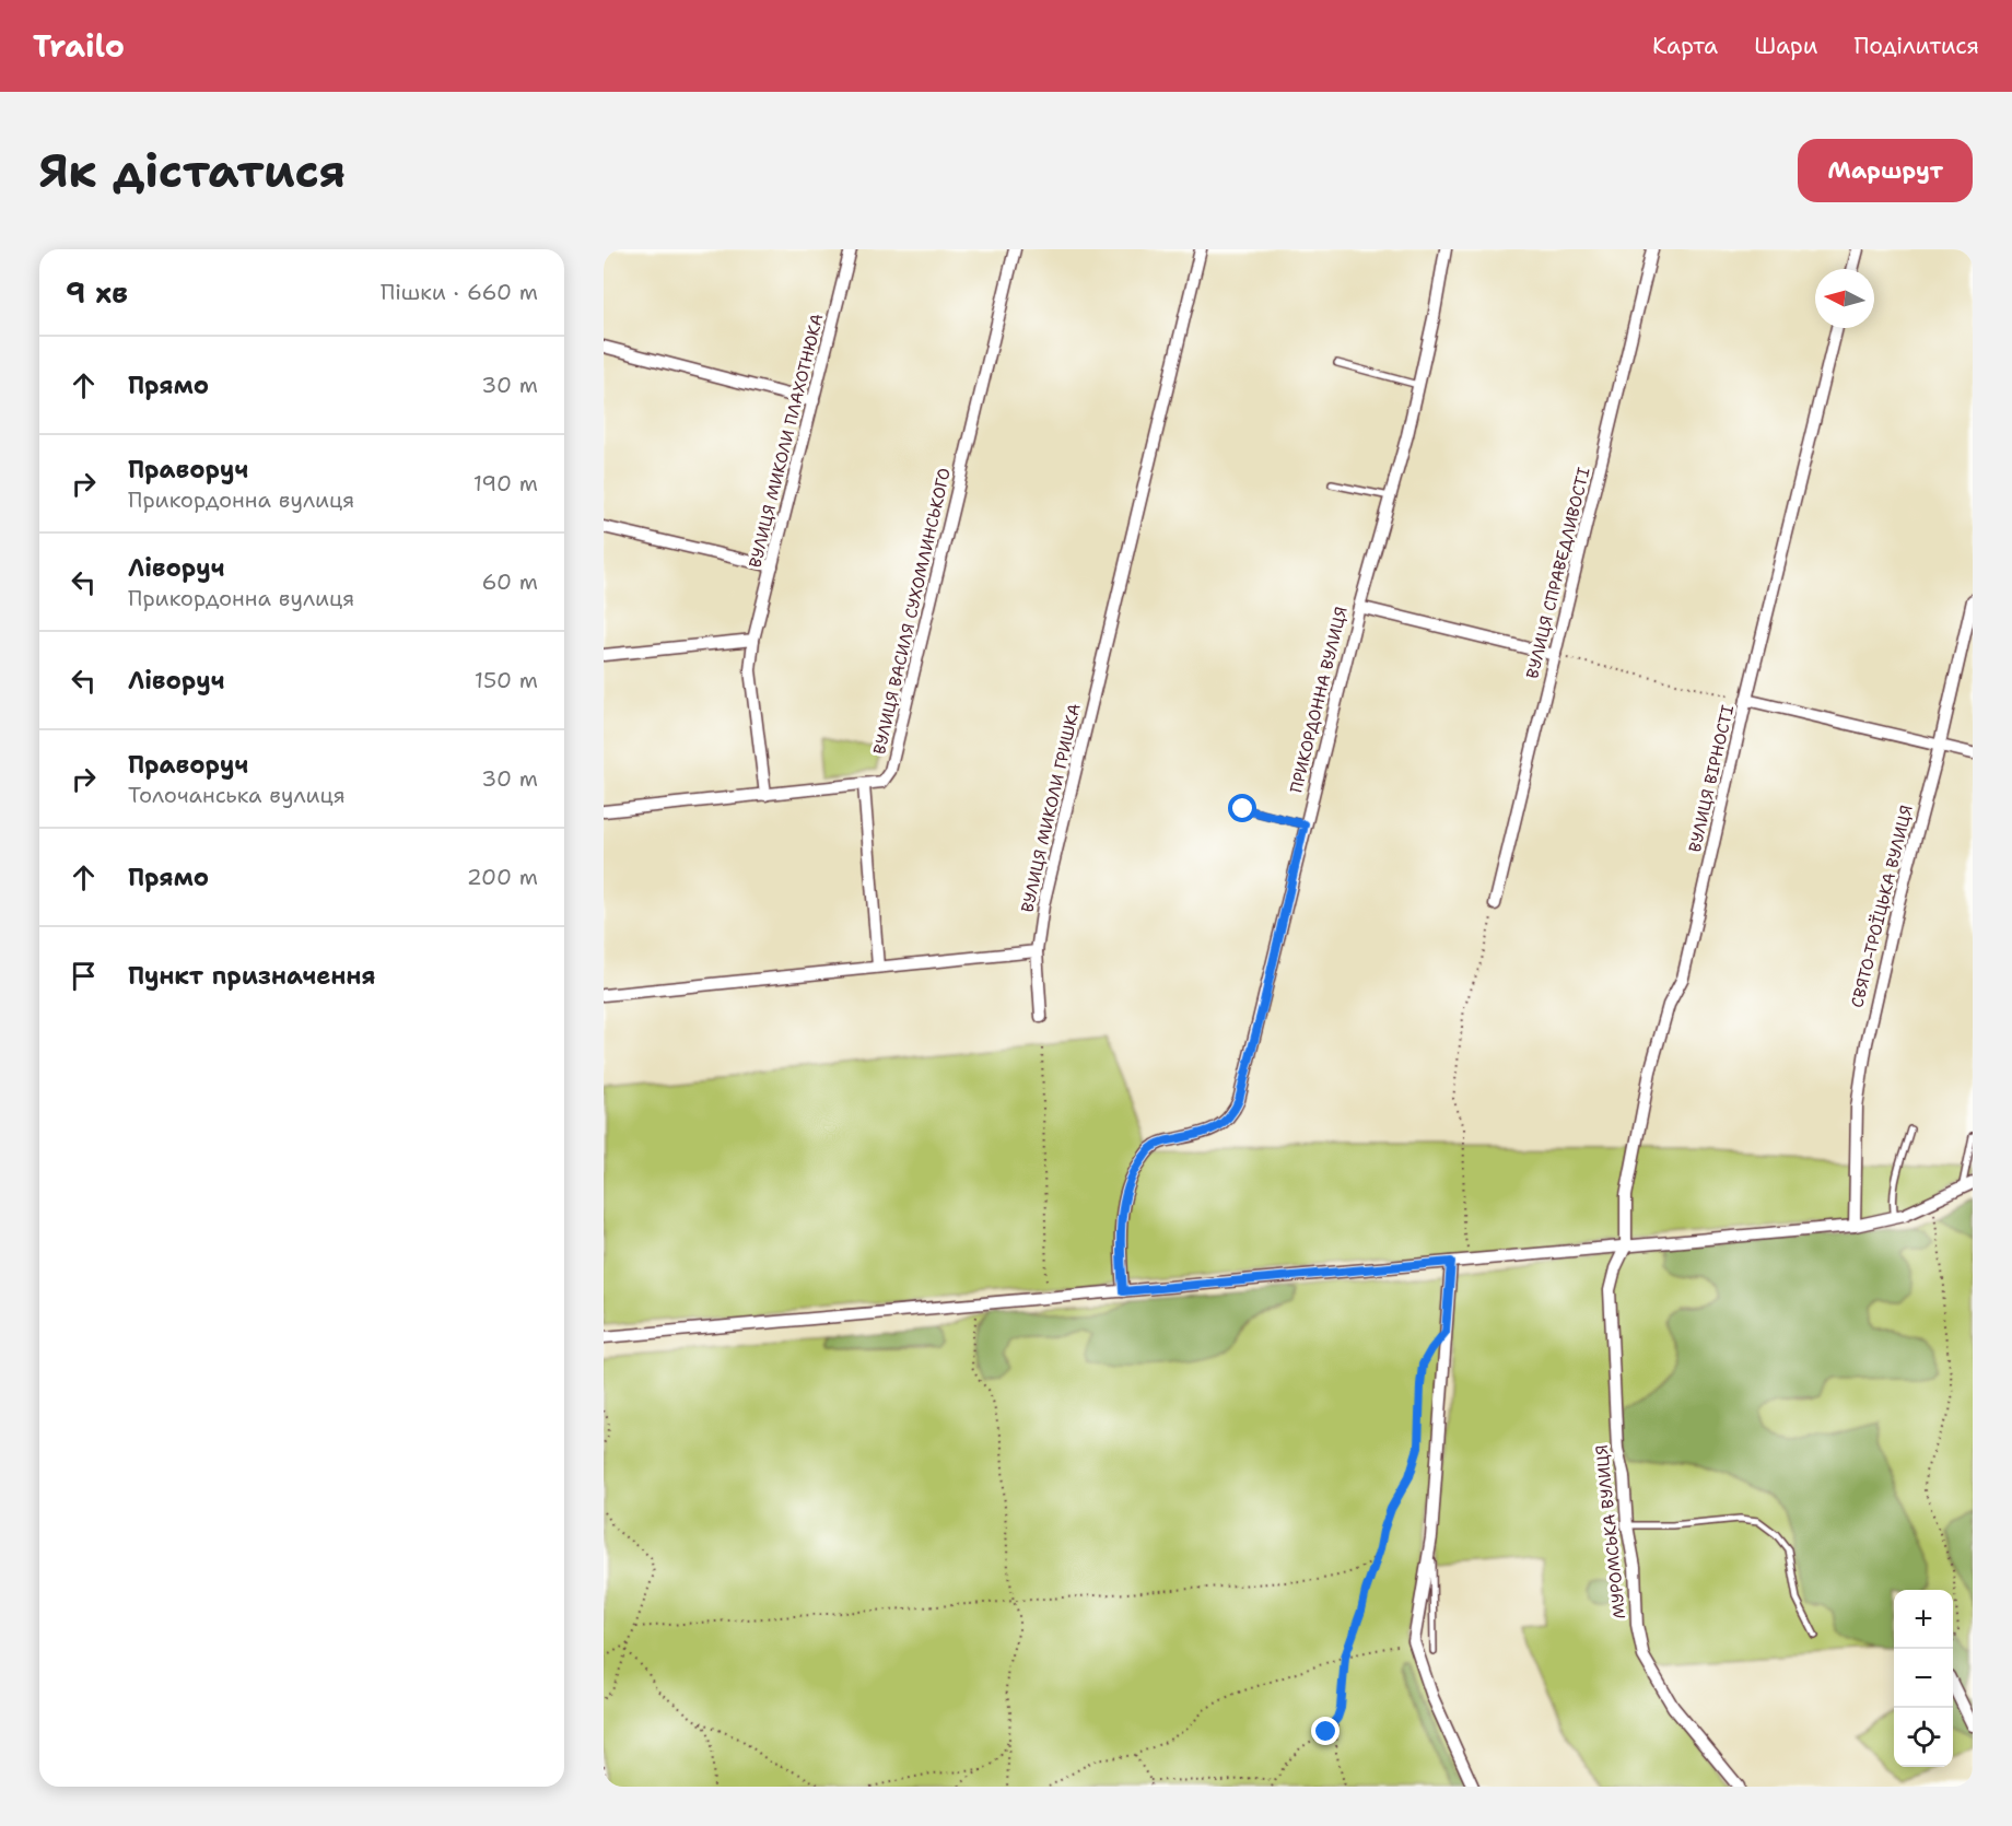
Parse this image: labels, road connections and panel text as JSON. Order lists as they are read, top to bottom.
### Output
{
  "streets": {
    "street": [
      "ВУЛИЦЯ МИКОЛИ ПЛАХОТНЮКА",
      "ВУЛИЦЯ СПРАВЕДЛИВОСТІ",
      "ВУЛИЦЯ ВАСИЛЯ СУХОМЛИНСЬКОГО",
      "ПРИКОРДОННА ВУЛИЦЯ",
      "ВУЛИЦЯ ВІРНОСТІ",
      "ВУЛИЦЯ МИКОЛИ ГРИШКА",
      "СВЯТО-ТРОЇЦЬКА ВУЛИЦЯ",
      "МУРОМСЬКА ВУЛИЦЯ"
    ]
  },
  "crossings": [
    ["ВУЛИЦЯ МИКОЛИ ПЛАХОТНЮКА", "ВУЛИЦЯ ВАСИЛЯ СУХОМЛИНСЬКОГО"],
    ["ВУЛИЦЯ ВІРНОСТІ", "МУРОМСЬКА ВУЛИЦЯ"]
  ],
  "north": "left",
  "page": {
    "header": "Trailo",
    "nav": ["Карта", "Шари", "Поділитися"],
    "buttons": "Маршрут",
    "title": "Як дістатися",
    "heading": ["9 хв", "Пішки · 660 m"],
    "list": [
      ["Прямо", "30 m"],
      ["Праворуч", "Прикордонна вулиця", "190 m"],
      ["Ліворуч", "Прикордонна вулиця", "60 m"],
      ["Ліворуч", "150 m"],
      ["Праворуч", "Толочанська вулиця", "30 m"],
      ["Прямо", "200 m"],
      "Пункт призначення"
    ],
    "map_buttons": ["+", "−"]
  }
}
